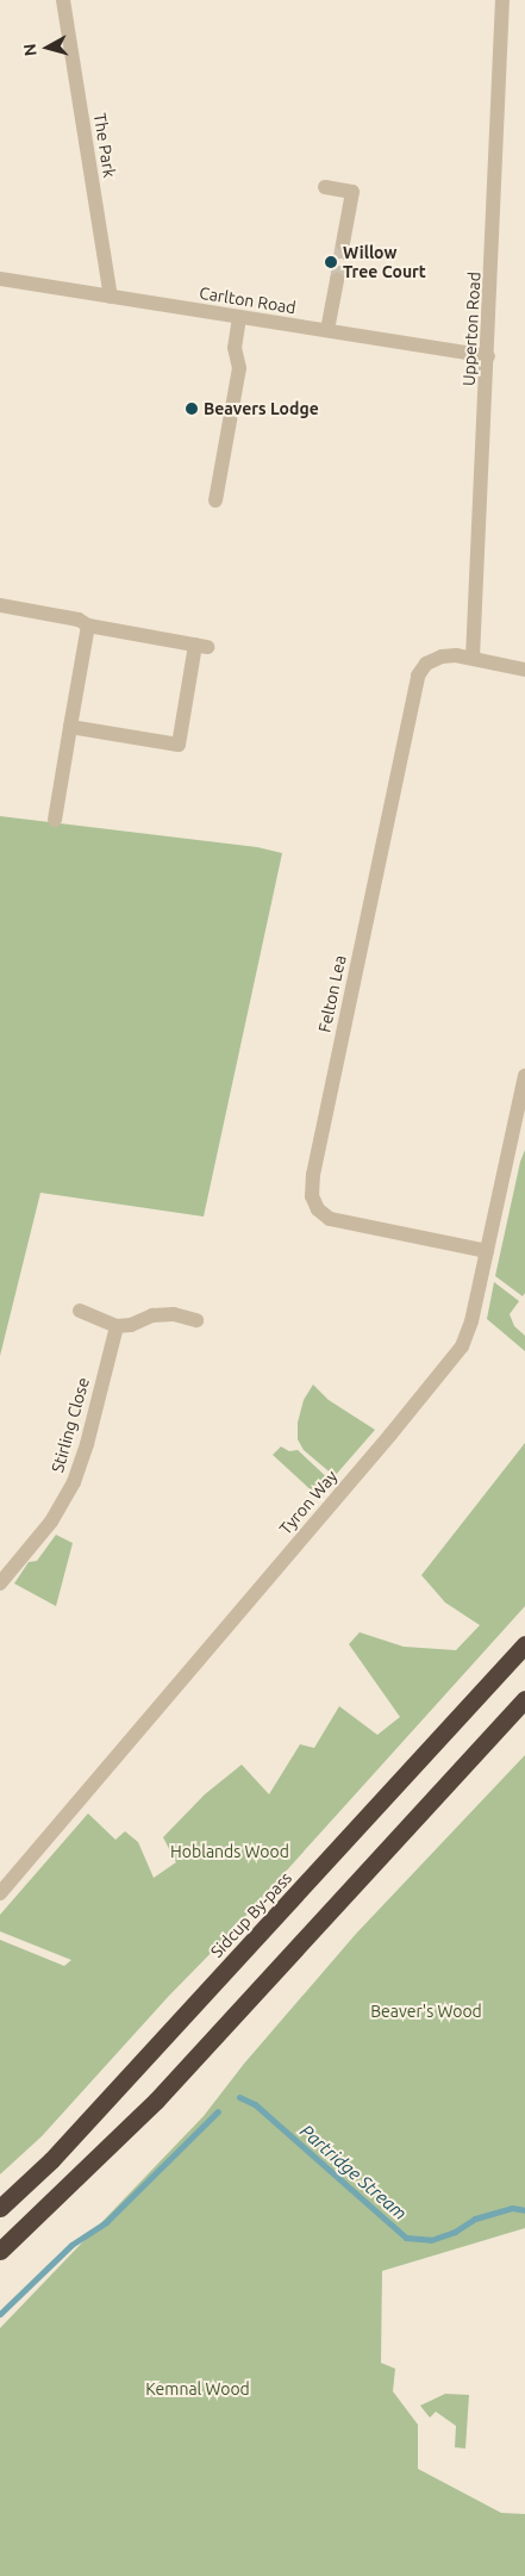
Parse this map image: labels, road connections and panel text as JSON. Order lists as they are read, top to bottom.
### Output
{
  "streets": {
    "highway": ["Sidcup By-pass"],
    "street": [
      "The Park",
      "Carlton Road",
      "Upperton Road",
      "Felton Lea",
      "Stirling Close",
      "Tyron Way"
    ]
  },
  "crossings": [
    ["The Park", "Carlton Road"],
    ["Carlton Road", "Upperton Road"],
    ["Upperton Road", "Felton Lea"],
    ["Felton Lea", "Tyron Way"]
  ],
  "water": ["Partridge Stream"],
  "parks": ["Hoblands Wood", "Beaver's Wood", "Kemnal Wood"],
  "places": ["Willow Tree Court", "Beavers Lodge"],
  "north": "left"
}
